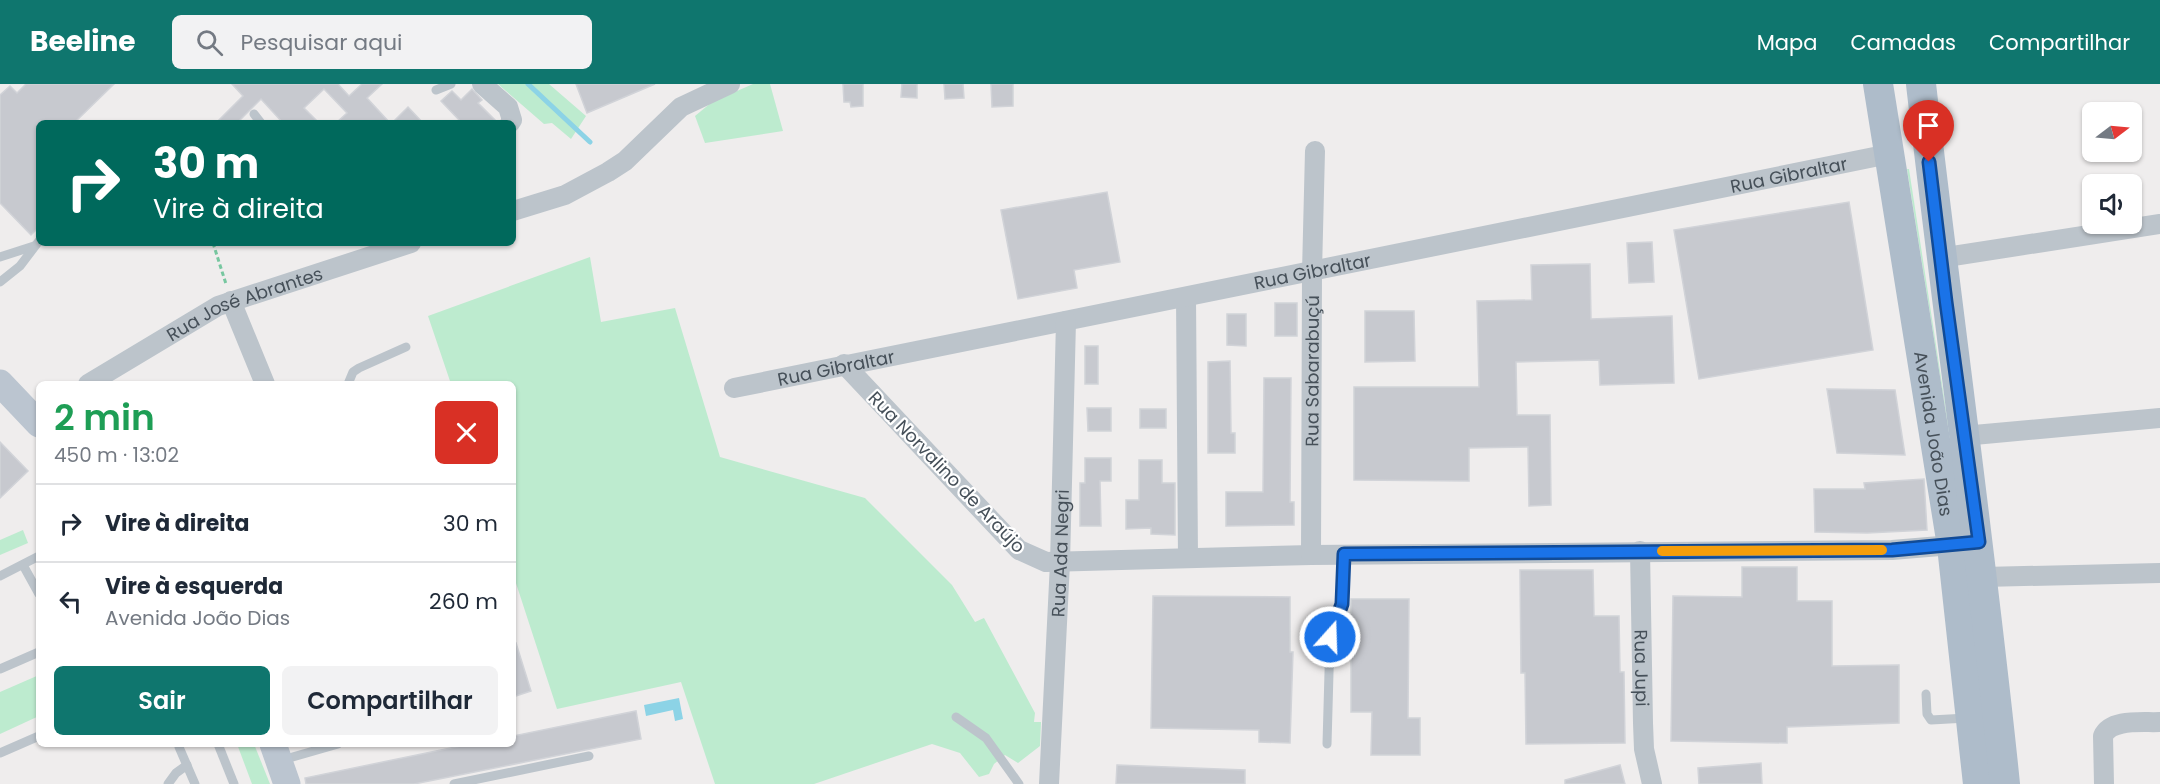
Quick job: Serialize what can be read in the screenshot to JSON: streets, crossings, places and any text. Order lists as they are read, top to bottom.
{
  "streets": {
    "main road": ["Avenida João Dias"],
    "street": [
      "Rua Gibraltar",
      "Rua José Abrantes",
      "Rua Sabarabuçú",
      "Rua Norvalino de Araújo",
      "Rua Ada Negri",
      "Rua Jupi"
    ]
  },
  "crossings": [
    ["Rua Gibraltar", "Rua Sabarabuçú"],
    ["Rua Gibraltar", "Avenida João Dias"],
    ["Rua Gibraltar", "Rua Norvalino de Araújo"],
    ["Rua Gibraltar", "Rua Ada Negri"],
    ["Rua Sabarabuçú", "Rua Norvalino de Araújo"],
    ["Avenida João Dias", "Rua Norvalino de Araújo"],
    ["Rua Norvalino de Araújo", "Rua Ada Negri"],
    ["Rua Norvalino de Araújo", "Rua Jupi"]
  ],
  "north": "right",
  "page": {
    "header": "Beeline",
    "search": "Pesquisar aqui",
    "nav": ["Mapa", "Camadas", "Compartilhar"],
    "turn": ["30 m", "Vire à direita"],
    "heading": ["2 min", "450 m · 13:02"],
    "list": [
      {
        "name": "Vire à direita",
        "value": "30 m"
      },
      {
        "name": "Vire à esquerda",
        "note": "Avenida João Dias",
        "value": "260 m"
      }
    ],
    "buttons": ["Sair", "Compartilhar"]
  }
}
